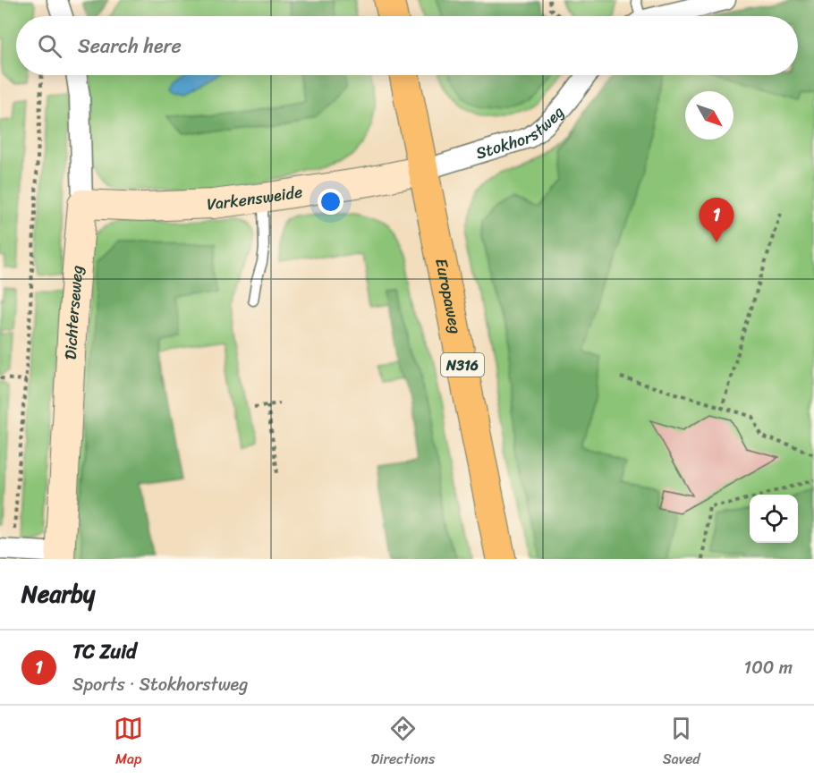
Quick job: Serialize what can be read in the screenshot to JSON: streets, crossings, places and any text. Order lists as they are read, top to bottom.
{
  "streets": {
    "main road": ["Europaweg", "N316"],
    "street": ["Stokhorstweg", "Varkensweide", "Dichterseweg"]
  },
  "crossings": [
    ["Stokhorstweg", "Varkensweide"],
    ["Stokhorstweg", "Europaweg"],
    ["Varkensweide", "Europaweg"],
    ["Varkensweide", "Dichterseweg"]
  ],
  "north": "bottom right",
  "page": {
    "search": "Search here",
    "pins": "1",
    "heading": "Nearby",
    "list": [
      {
        "mark": "1",
        "name": "TC Zuid",
        "note": "Sports · Stokhorstweg",
        "value": "100 m"
      }
    ],
    "nav": ["Map", "Directions", "Saved"]
  }
}
